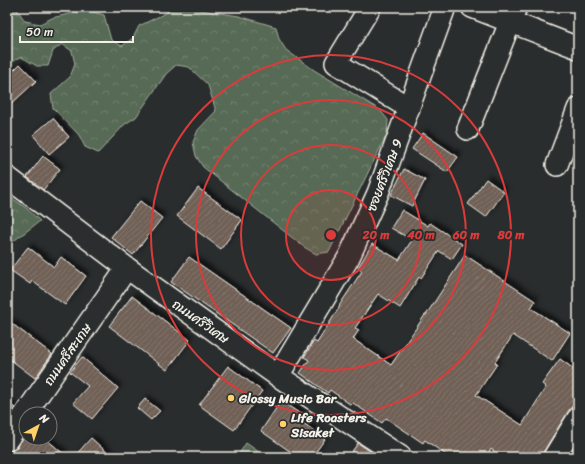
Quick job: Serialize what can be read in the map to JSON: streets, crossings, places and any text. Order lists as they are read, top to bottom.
{
  "streets": {
    "street": ["ซอยศรีวิเศษ 9", "ถนนศรีวิเศษ", "ถนนศรีสะเกษ"]
  },
  "crossings": [
    ["ซอยศรีวิเศษ 9", "ถนนศรีวิเศษ"],
    ["ถนนศรีวิเศษ", "ถนนศรีสะเกษ"]
  ],
  "places": ["Glossy Music Bar", "Life Roasters Sisaket"],
  "scale_bar": "50 m",
  "north": "top right",
  "rings": [
    "20 m",
    "40 m",
    "60 m",
    "80 m"
  ]
}
